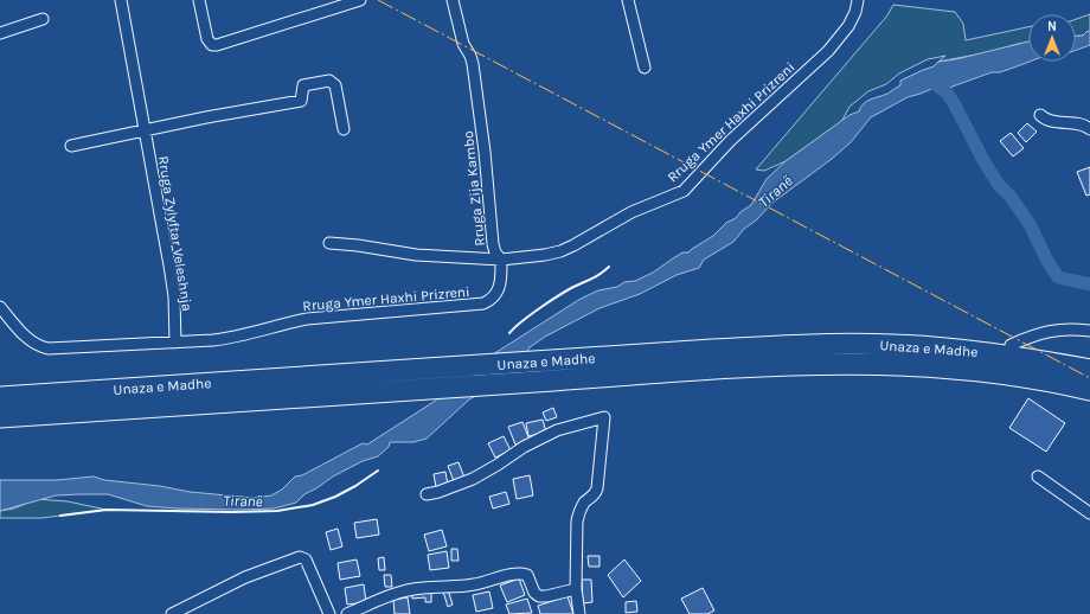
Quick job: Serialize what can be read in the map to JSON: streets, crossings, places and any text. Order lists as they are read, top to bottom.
{
  "streets": {
    "highway": ["Unaza e Madhe"],
    "street": ["Rruga Ymer Haxhi Prizreni", "Rruga Zija Kambo", "Rruga Zylyftar Veleshnja"]
  },
  "crossings": [
    ["Rruga Ymer Haxhi Prizreni", "Rruga Zija Kambo"],
    ["Rruga Ymer Haxhi Prizreni", "Rruga Zylyftar Veleshnja"]
  ],
  "water": ["Tiranë"],
  "north": "top"
}
